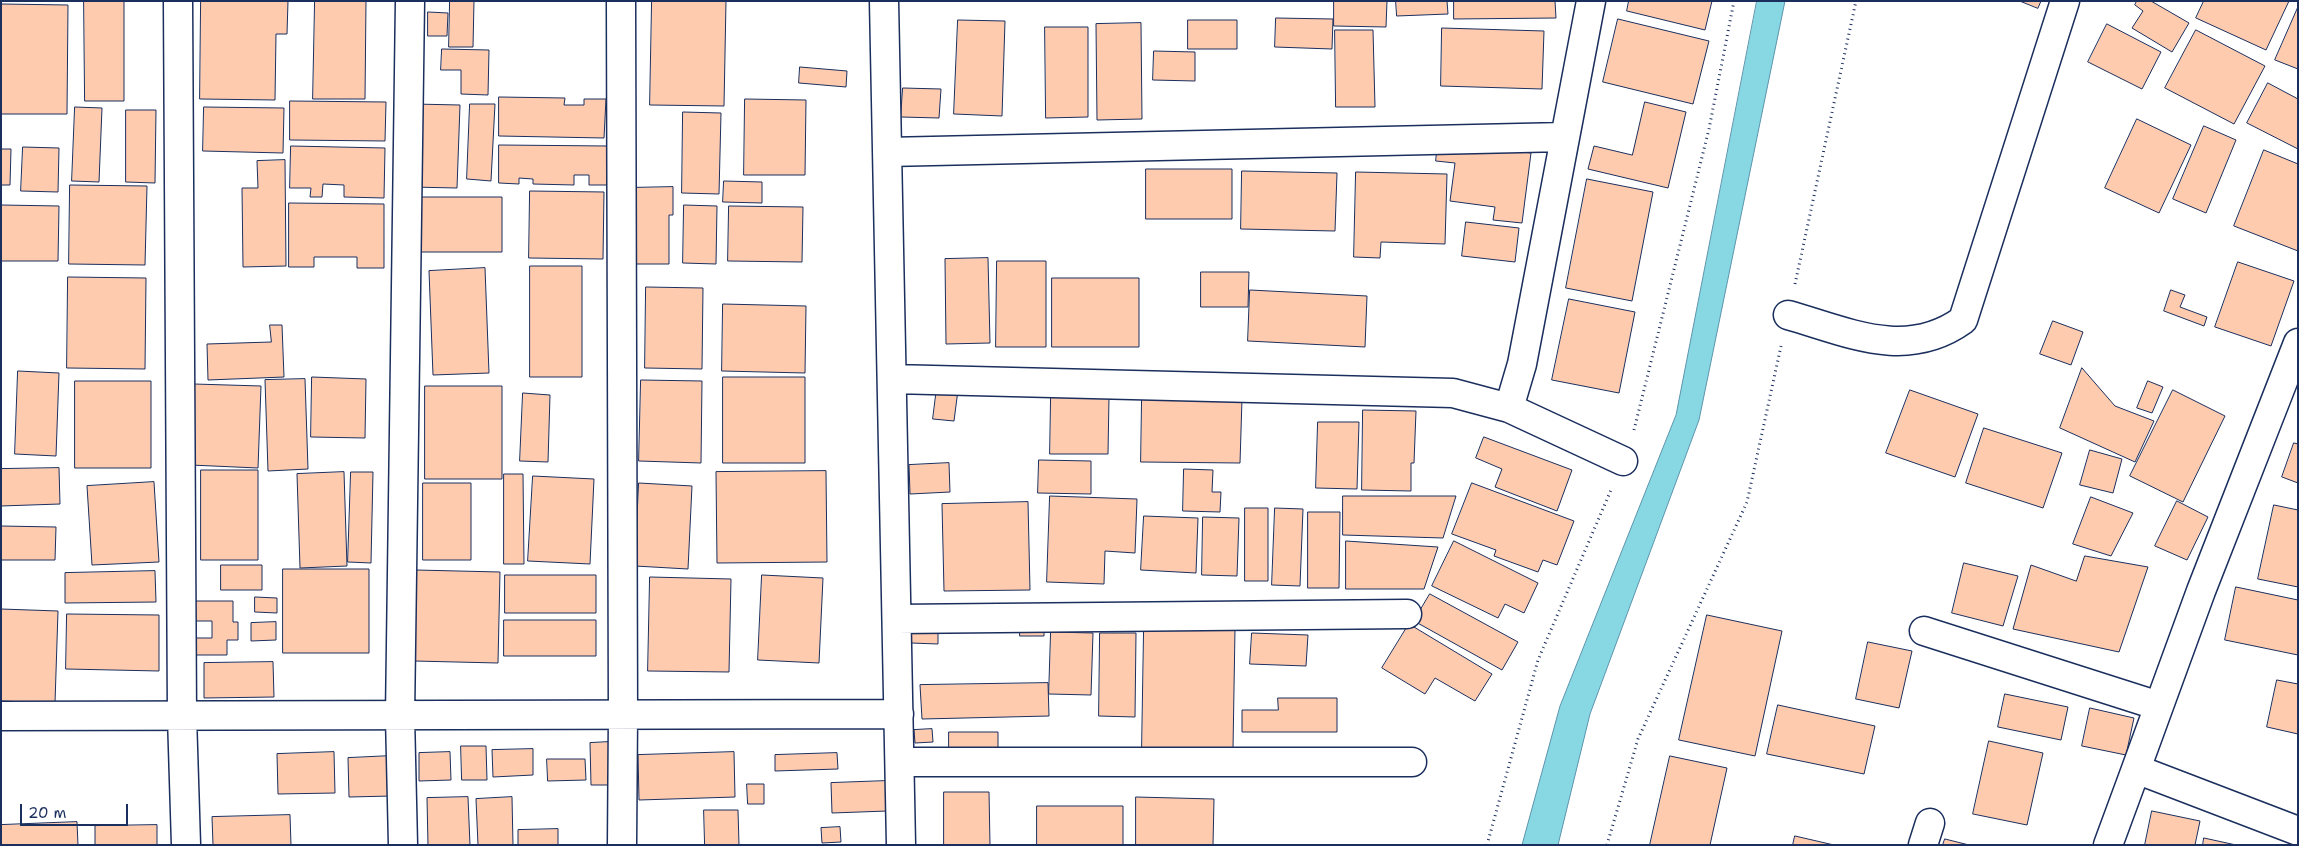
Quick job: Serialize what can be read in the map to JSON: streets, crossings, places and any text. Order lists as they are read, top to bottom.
{
  "scale_bar": "20 m"
}
